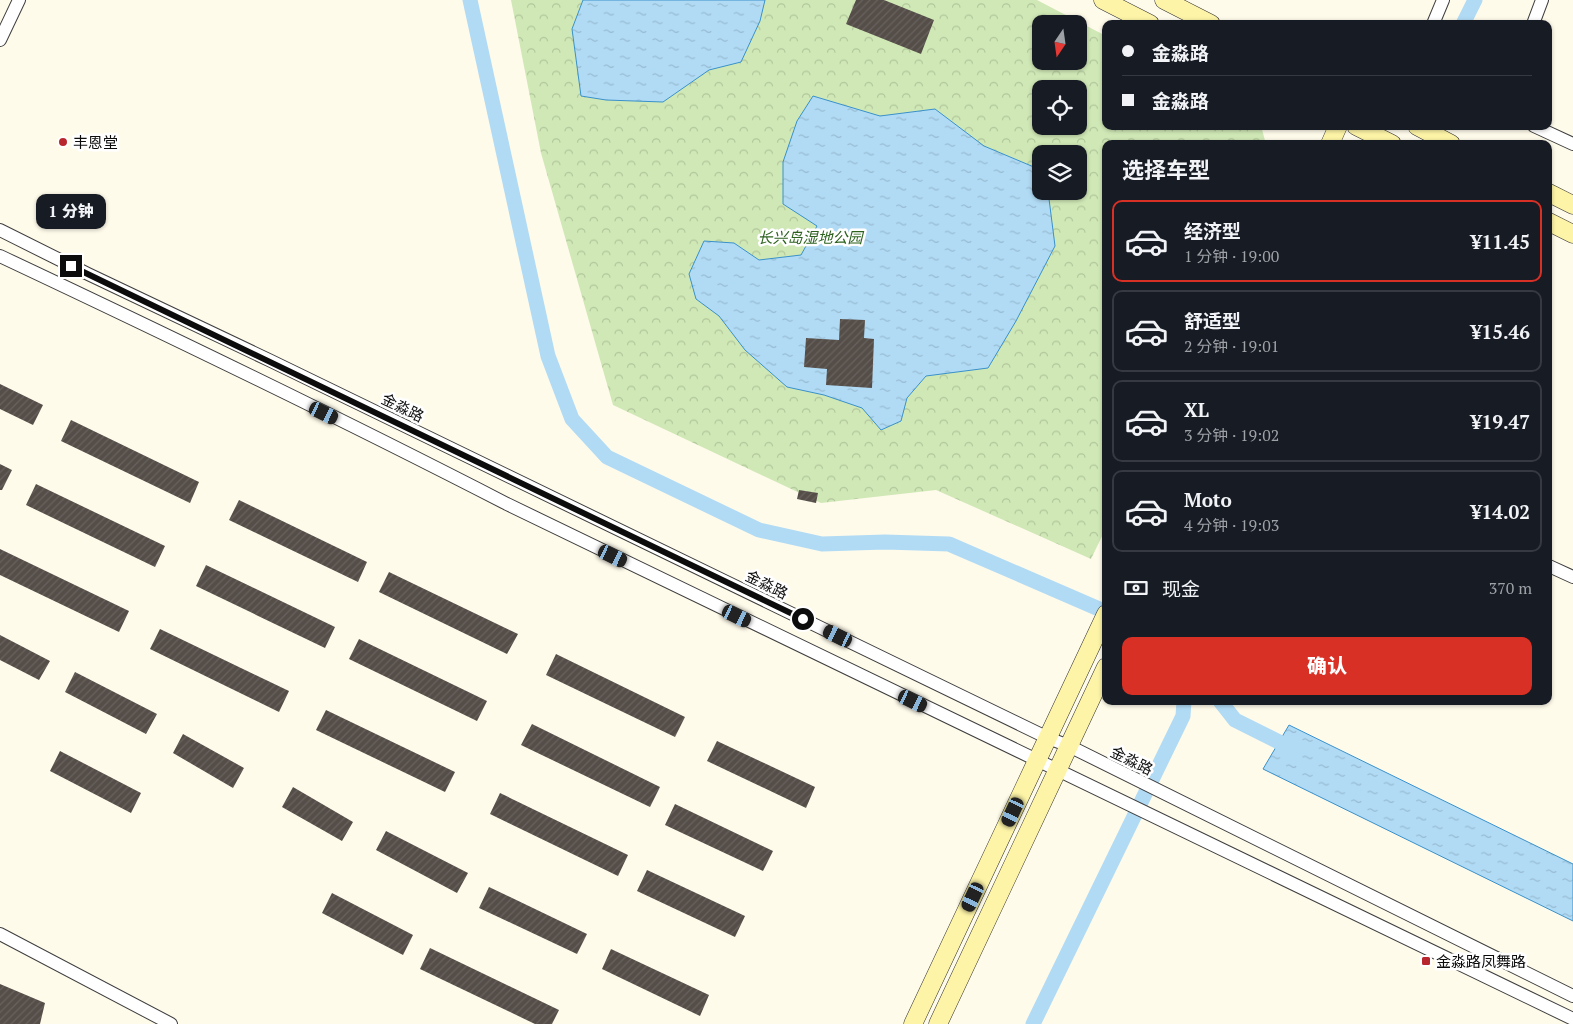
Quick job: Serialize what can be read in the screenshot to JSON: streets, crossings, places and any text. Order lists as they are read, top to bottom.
{
  "streets": {
    "street": ["金淼路"]
  },
  "parks": ["长兴岛湿地公园"],
  "places": {
    "other": ["丰恩堂"],
    "transit": ["金淼路凤舞路"]
  },
  "north": "bottom",
  "page": {
    "banner": ["金淼路", "金淼路"],
    "heading": "选择车型",
    "bubble": "1 分钟",
    "list": [
      {
        "name": "经济型",
        "note": "1 分钟 · 19:00",
        "value": "¥11.45"
      },
      {
        "name": "舒适型",
        "note": "2 分钟 · 19:01",
        "value": "¥15.46"
      },
      {
        "name": "XL",
        "note": "3 分钟 · 19:02",
        "value": "¥19.47"
      },
      {
        "name": "Moto",
        "note": "4 分钟 · 19:03",
        "value": "¥14.02"
      }
    ],
    "pay": ["现金", "370 m"],
    "buttons": "确认"
  }
}
